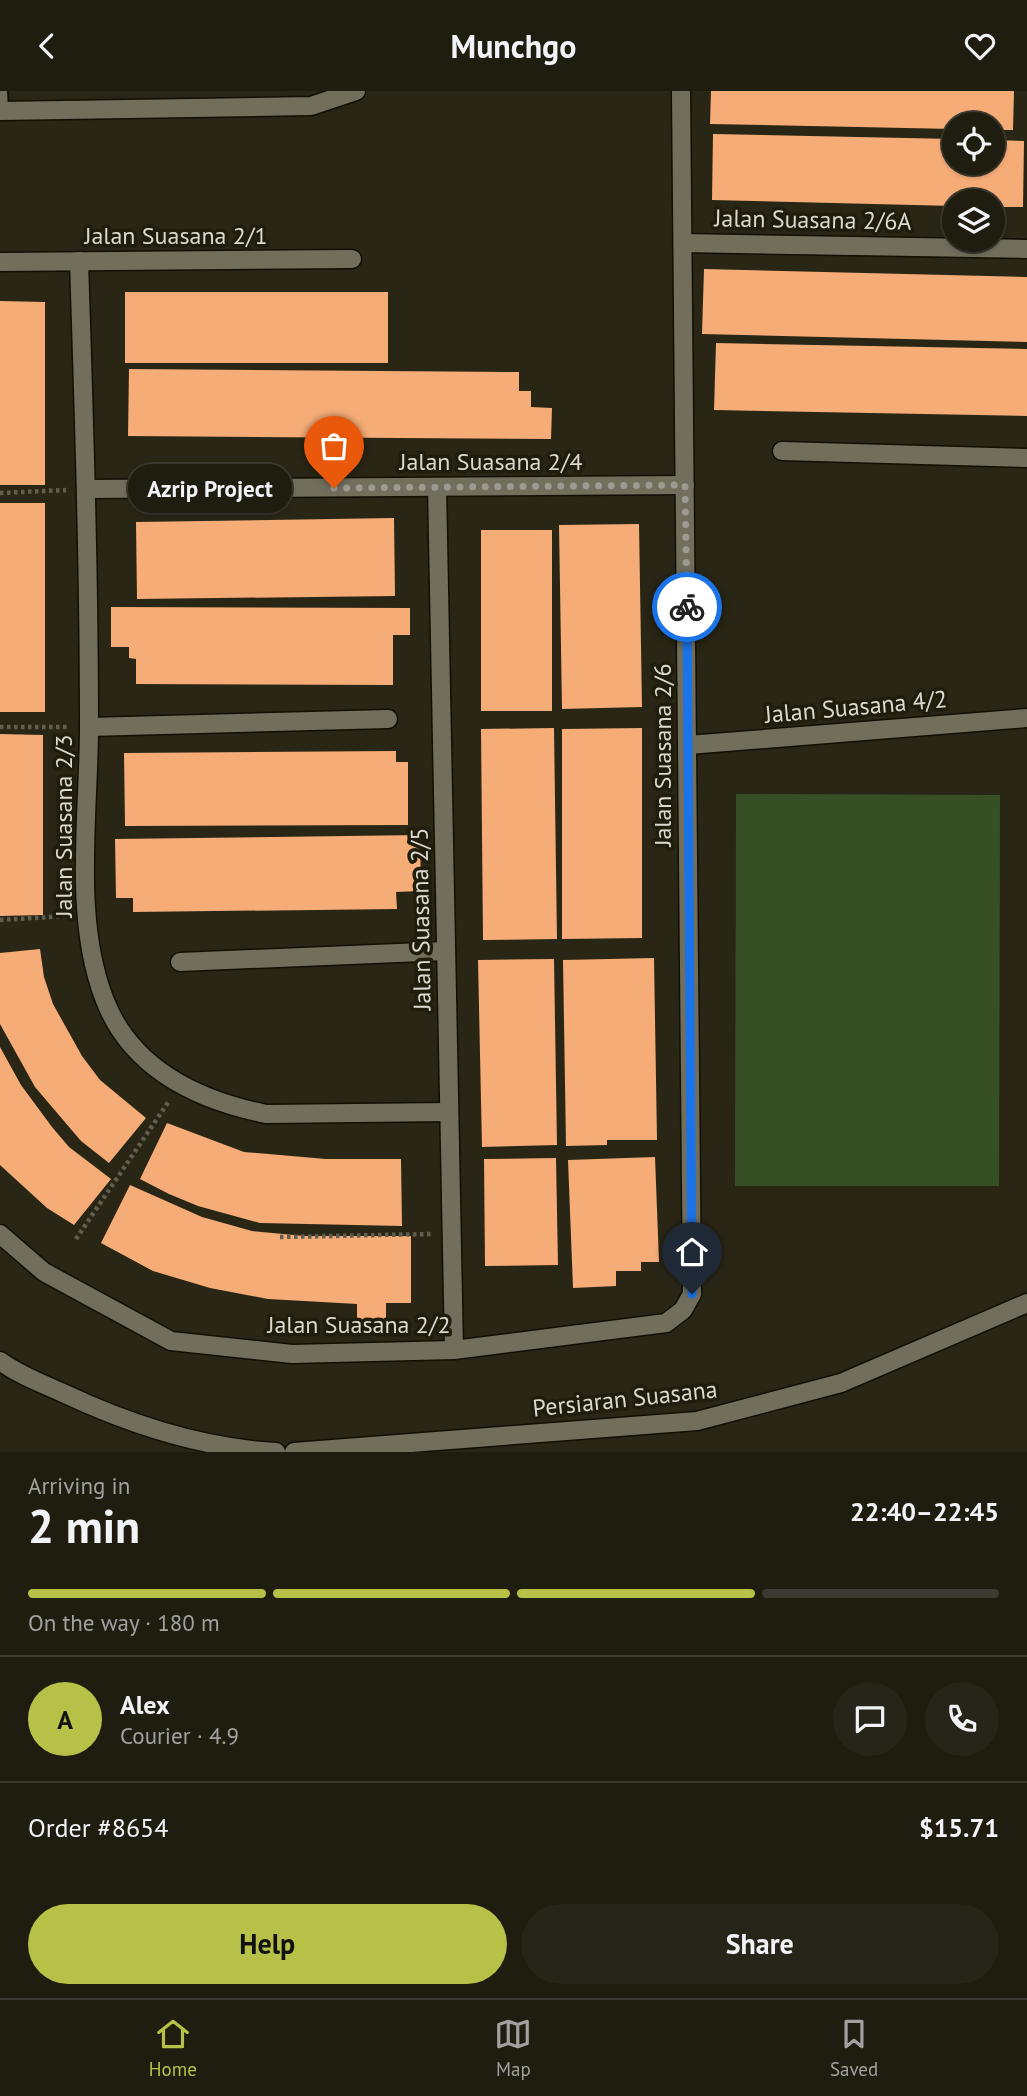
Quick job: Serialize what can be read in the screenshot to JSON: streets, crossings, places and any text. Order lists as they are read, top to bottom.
{
  "streets": {
    "street": [
      "Jalan Suasana 2/6A",
      "Jalan Suasana 2/1",
      "Jalan Suasana 2/4",
      "Jalan Suasana 4/2",
      "Jalan Suasana 2/6",
      "Jalan Suasana 2/3",
      "Jalan Suasana 2/5",
      "Jalan Suasana 2/2",
      "Persiaran Suasana"
    ]
  },
  "crossings": [
    ["Jalan Suasana 2/6A", "Jalan Suasana 2/6"],
    ["Jalan Suasana 2/1", "Jalan Suasana 2/3"],
    ["Jalan Suasana 2/4", "Jalan Suasana 2/6"],
    ["Jalan Suasana 2/4", "Jalan Suasana 2/3"],
    ["Jalan Suasana 2/4", "Jalan Suasana 2/5"],
    ["Jalan Suasana 4/2", "Jalan Suasana 2/6"],
    ["Jalan Suasana 2/6", "Jalan Suasana 2/2"],
    ["Jalan Suasana 2/3", "Jalan Suasana 2/5"],
    ["Jalan Suasana 2/5", "Jalan Suasana 2/2"]
  ],
  "places": ["Azrip Project"],
  "page": {
    "header": "Munchgo",
    "bubble": "Azrip Project",
    "heading": ["2 min", "Arriving in", "22:40–22:45"],
    "panel": [
      "Alex",
      "Courier · 4.9",
      "Order #8654",
      "$15.71"
    ],
    "bar": "On the way · 180 m",
    "round": "A",
    "buttons": ["Help", "Share"],
    "tabs": ["Home", "Map", "Saved"]
  }
}
